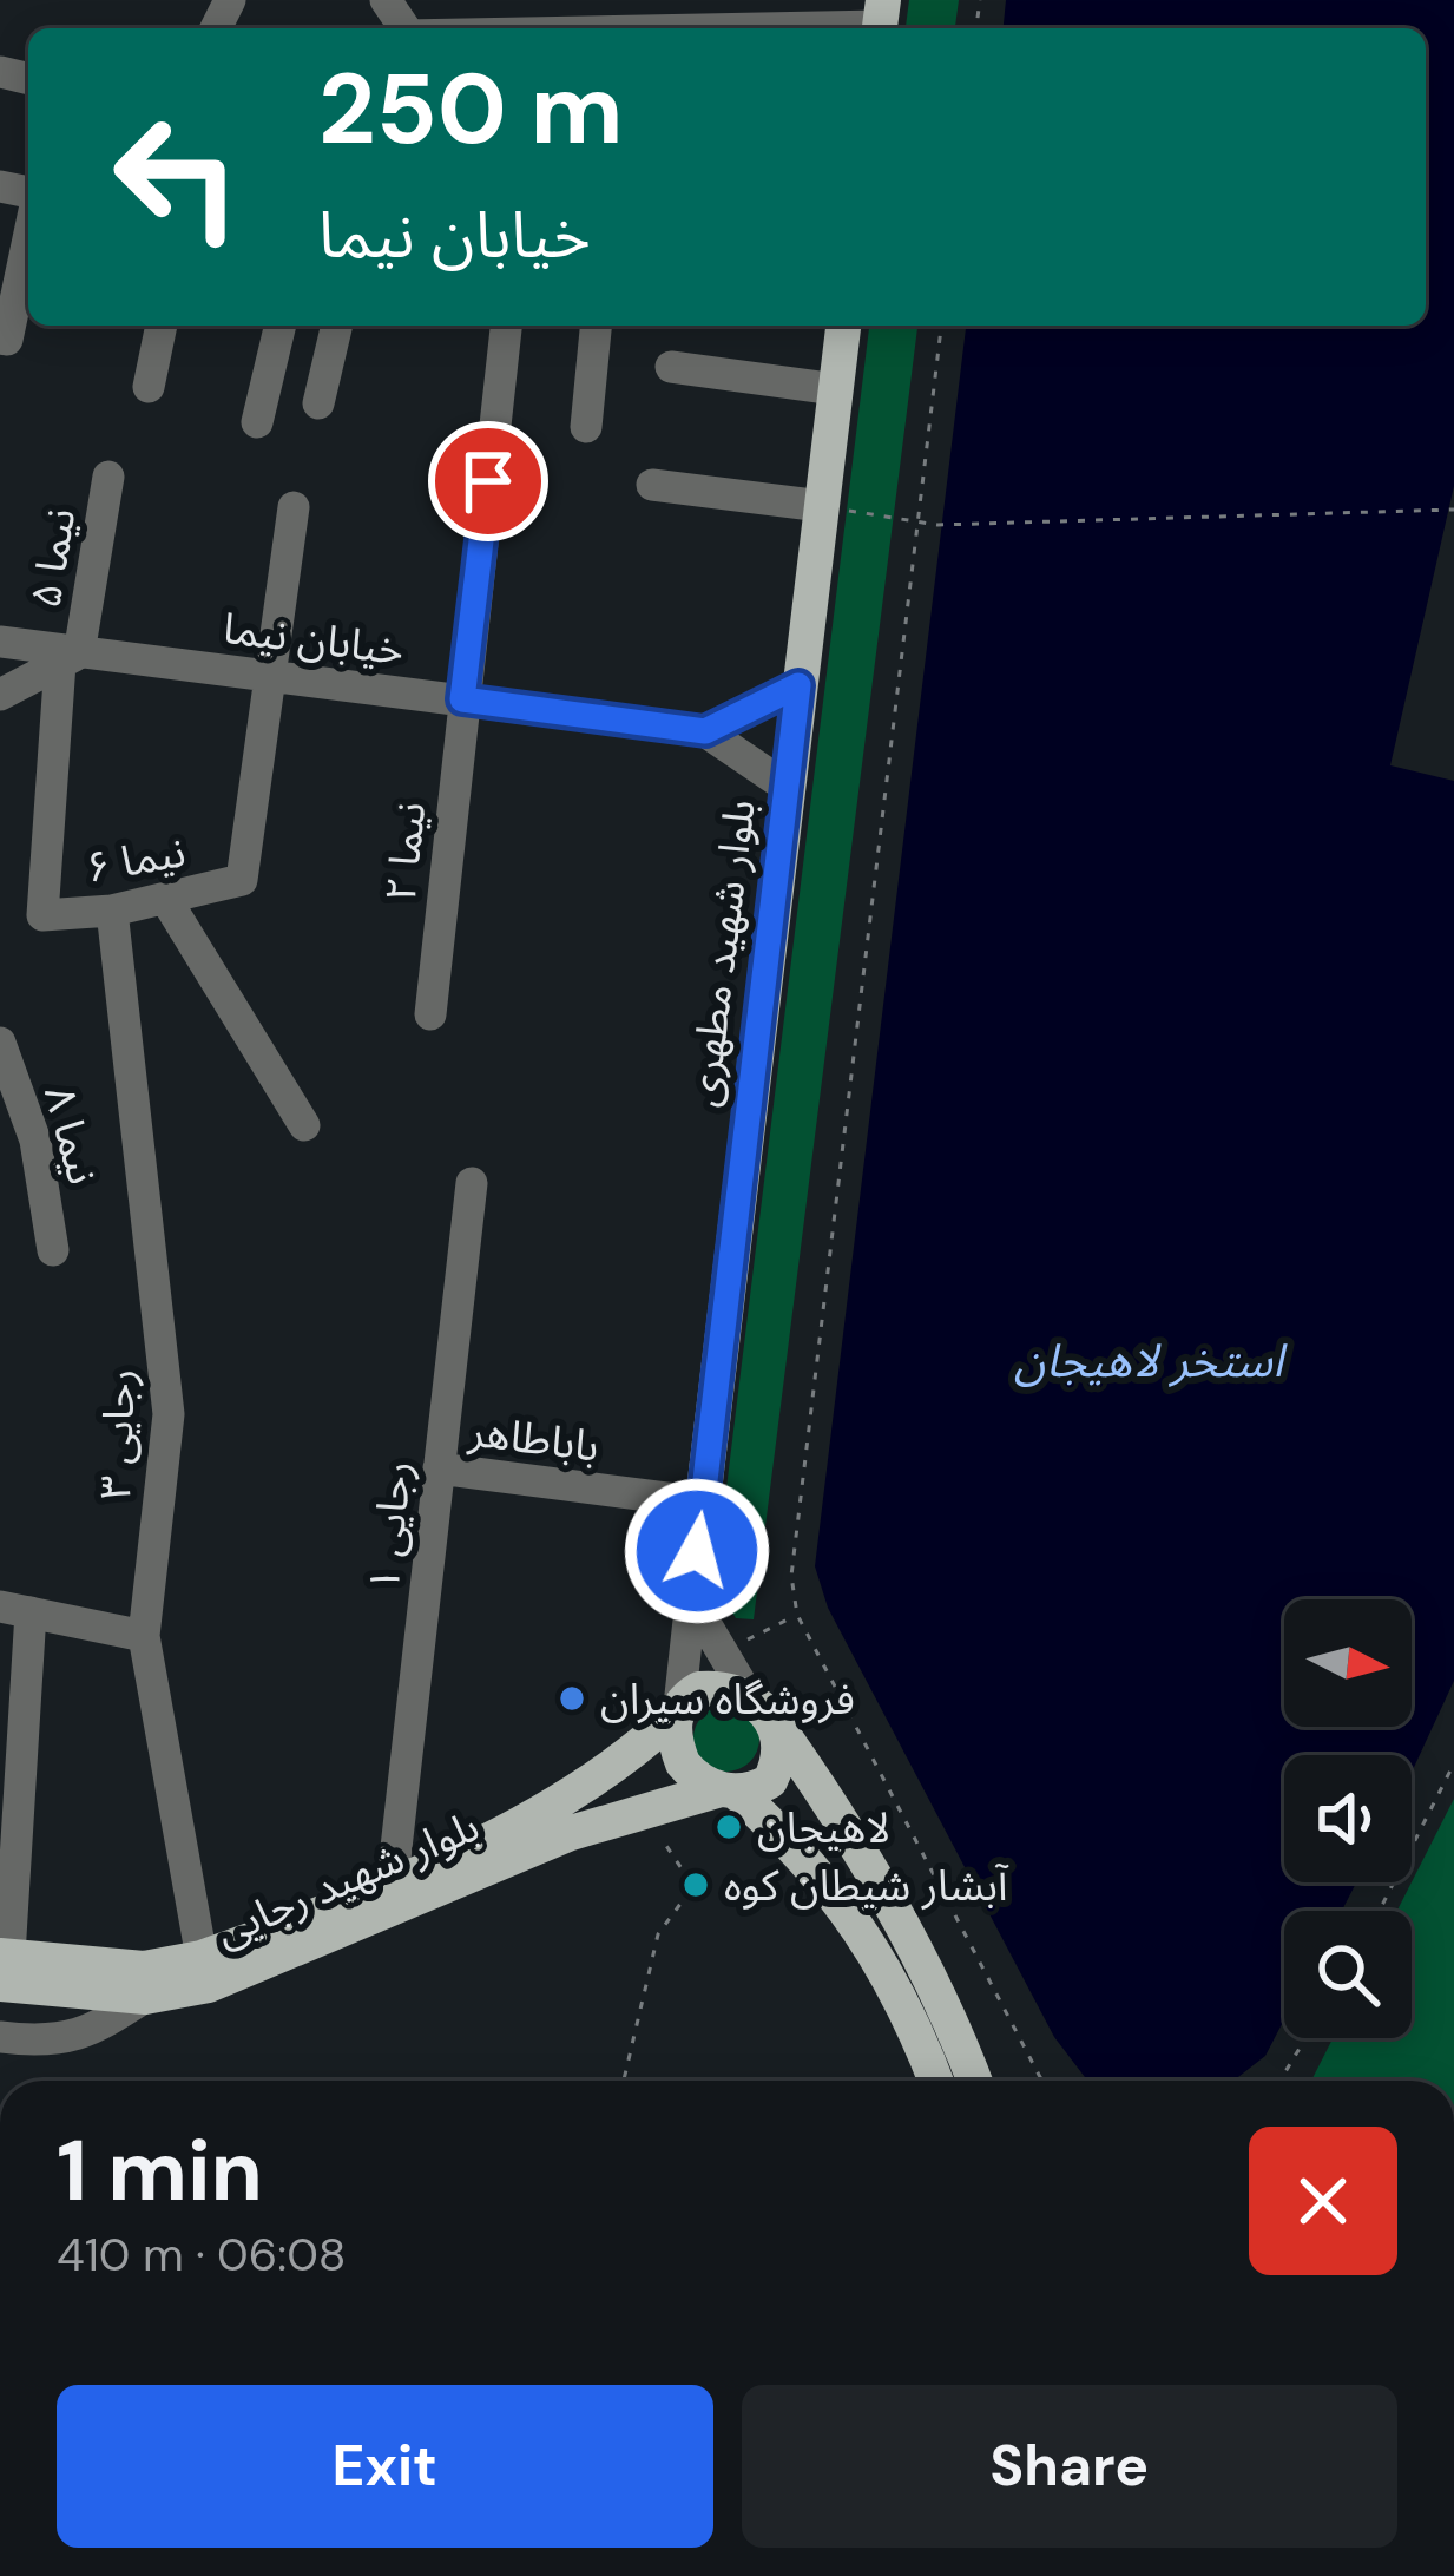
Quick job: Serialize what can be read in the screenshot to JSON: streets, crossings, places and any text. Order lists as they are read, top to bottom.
{
  "streets": {
    "main road": ["بلوار شهید مطهری", "بلوار شهید رجایی"],
    "street": [
      "نیما ۵",
      "خیابان نیما",
      "نیما ۲",
      "نیما ۶",
      "نیما ۸",
      "رجایی ۳",
      "باباطاهر",
      "رجایی ۱"
    ]
  },
  "crossings": [
    ["نیما ۵", "خیابان نیما"],
    ["نیما ۵", "نیما ۶"],
    ["خیابان نیما", "نیما ۲"],
    ["خیابان نیما", "نیما ۶"],
    ["خیابان نیما", "بلوار شهید مطهری"],
    ["نیما ۶", "رجایی ۳"],
    ["بلوار شهید مطهری", "باباطاهر"],
    ["رجایی ۳", "بلوار شهید رجایی"],
    ["باباطاهر", "رجایی ۱"],
    ["رجایی ۱", "بلوار شهید رجایی"]
  ],
  "water": ["استخر لاهیجان"],
  "places": ["فروشگاه سیران", "لاهيجان", "آبشار شیطان کوه"],
  "north": "right",
  "page": {
    "turn": ["250 m", "خیابان نیما"],
    "heading": ["1 min", "410 m · 06:08"],
    "buttons": ["Exit", "Share"]
  }
}
